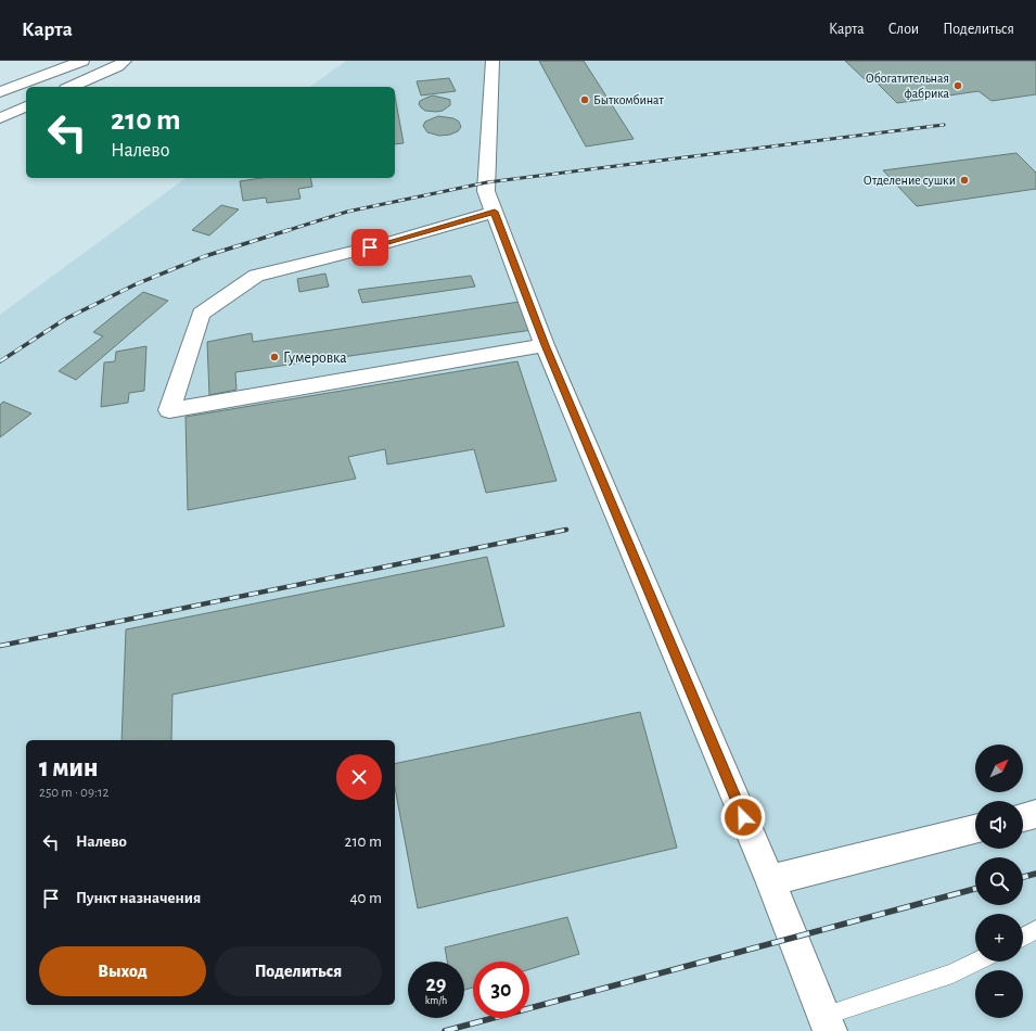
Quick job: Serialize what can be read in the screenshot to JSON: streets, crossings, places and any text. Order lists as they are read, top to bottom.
{
  "places": [
    "Обогатительная фабрика",
    "Быткомбинат",
    "Отделение сушки",
    "Гумеровка"
  ],
  "north": "top right",
  "page": {
    "header": "Карта",
    "nav": ["Карта", "Слои", "Поделиться"],
    "turn": ["210 m", "Налево"],
    "heading": ["1 мин", "250 m · 09:12"],
    "map_buttons": ["+", "−"],
    "list": [
      {
        "name": "Налево",
        "value": "210 m"
      },
      {
        "name": "Пункт назначения",
        "value": "40 m"
      }
    ],
    "buttons": ["Выход", "Поделиться"],
    "speed": "29 km/h",
    "limit": "30"
  }
}
